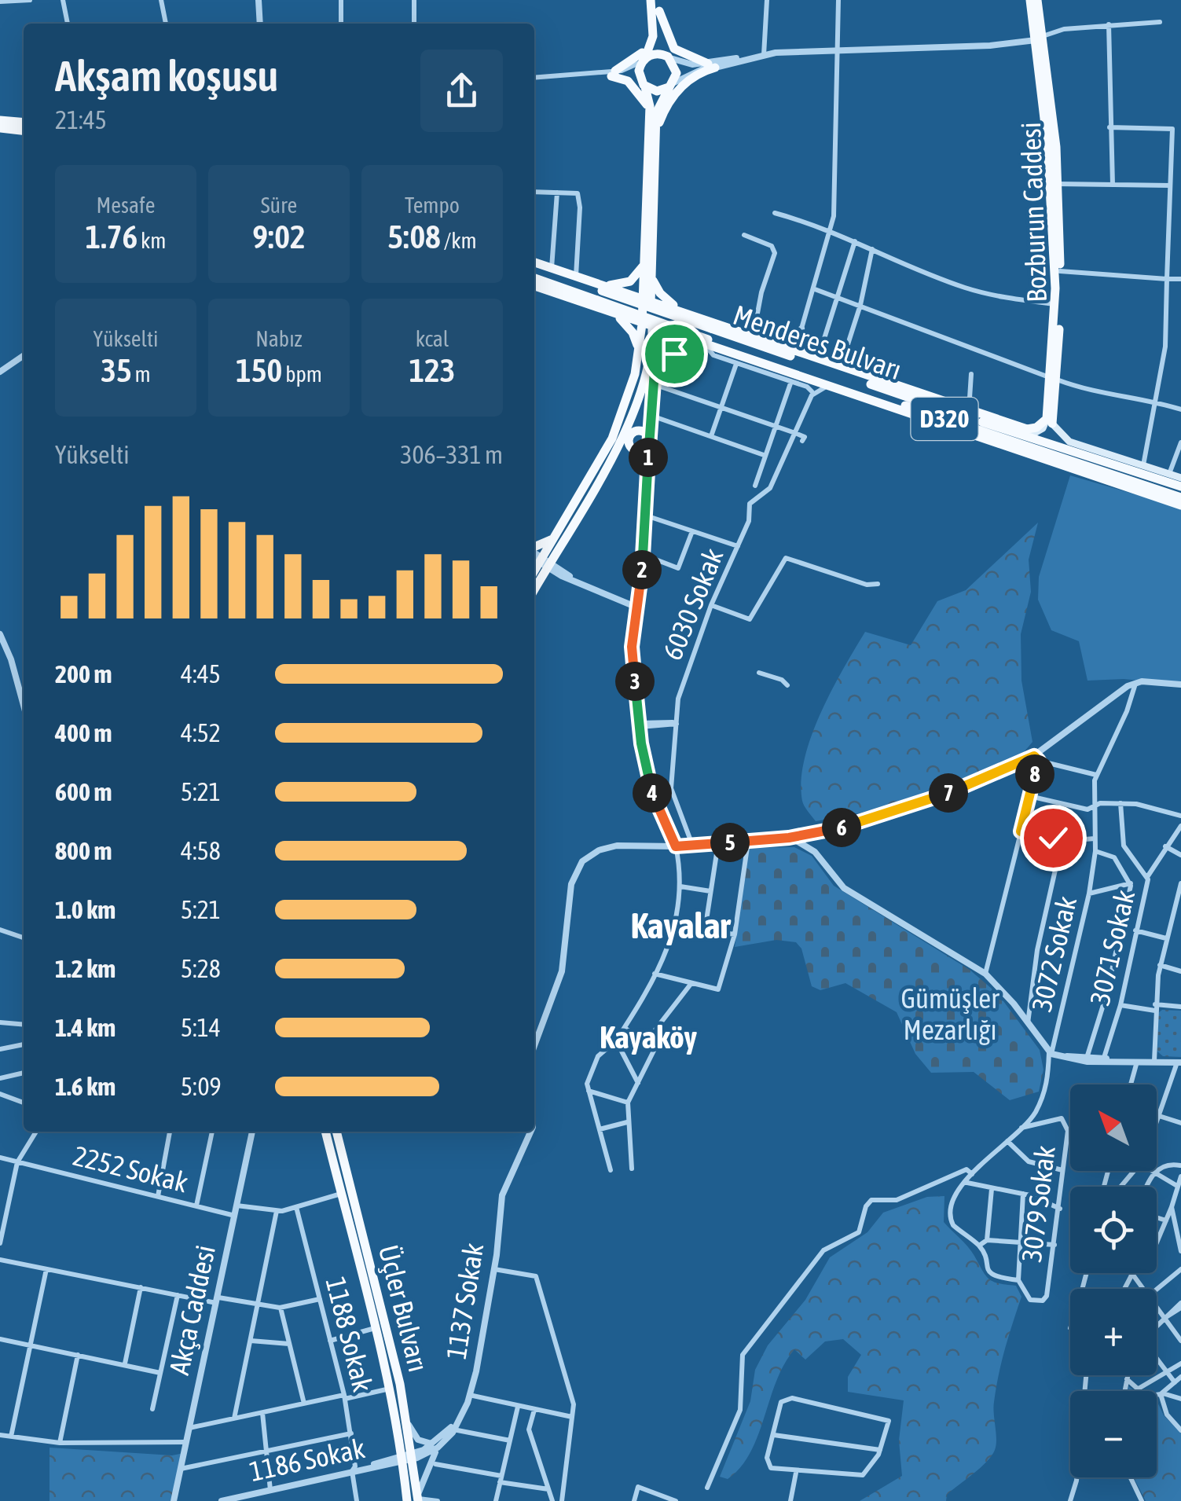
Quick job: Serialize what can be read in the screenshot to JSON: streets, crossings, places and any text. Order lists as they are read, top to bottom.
{
  "streets": {
    "main road": [
      "Bozburun Caddesi",
      "Menderes Bulvarı",
      "D320",
      "Üçler Bulvarı"
    ],
    "street": [
      "6030 Sokak",
      "3071 Sokak",
      "3072 Sokak",
      "2252 Sokak",
      "3079 Sokak",
      "1137 Sokak",
      "Akça Caddesi",
      "1188 Sokak",
      "1186 Sokak"
    ]
  },
  "crossings": [
    ["6030 Sokak", "1137 Sokak"],
    ["3072 Sokak", "3079 Sokak"],
    ["3072 Sokak", "1137 Sokak"],
    ["2252 Sokak", "Akça Caddesi"],
    ["1137 Sokak", "Üçler Bulvarı"],
    ["1137 Sokak", "1186 Sokak"],
    ["Üçler Bulvarı", "1186 Sokak"],
    ["1188 Sokak", "1186 Sokak"]
  ],
  "districts": ["Kayalar", "Kayaköy"],
  "parks": ["Gümüşler Mezarlığı"],
  "north": "top left",
  "page": {
    "heading": ["Akşam koşusu", "21:45"],
    "stats": [
      ["Mesafe", "1.76 km"],
      ["Süre", "9:02"],
      ["Tempo", "5:08 /km"],
      ["Yükselti", "35 m"],
      ["Nabız", "150 bpm"],
      ["kcal", "123"]
    ],
    "chart": ["Yükselti", "306–331 m"],
    "pins": [
      "1",
      "2",
      "3",
      "8",
      "4",
      "7",
      "6",
      "5"
    ],
    "list": [
      {
        "name": "200 m",
        "note": "4:45"
      },
      {
        "name": "400 m",
        "note": "4:52"
      },
      {
        "name": "600 m",
        "note": "5:21"
      },
      {
        "name": "800 m",
        "note": "4:58"
      },
      {
        "name": "1.0 km",
        "note": "5:21"
      },
      {
        "name": "1.2 km",
        "note": "5:28"
      },
      {
        "name": "1.4 km",
        "note": "5:14"
      },
      {
        "name": "1.6 km",
        "note": "5:09"
      }
    ],
    "map_buttons": ["+", "−"]
  }
}
